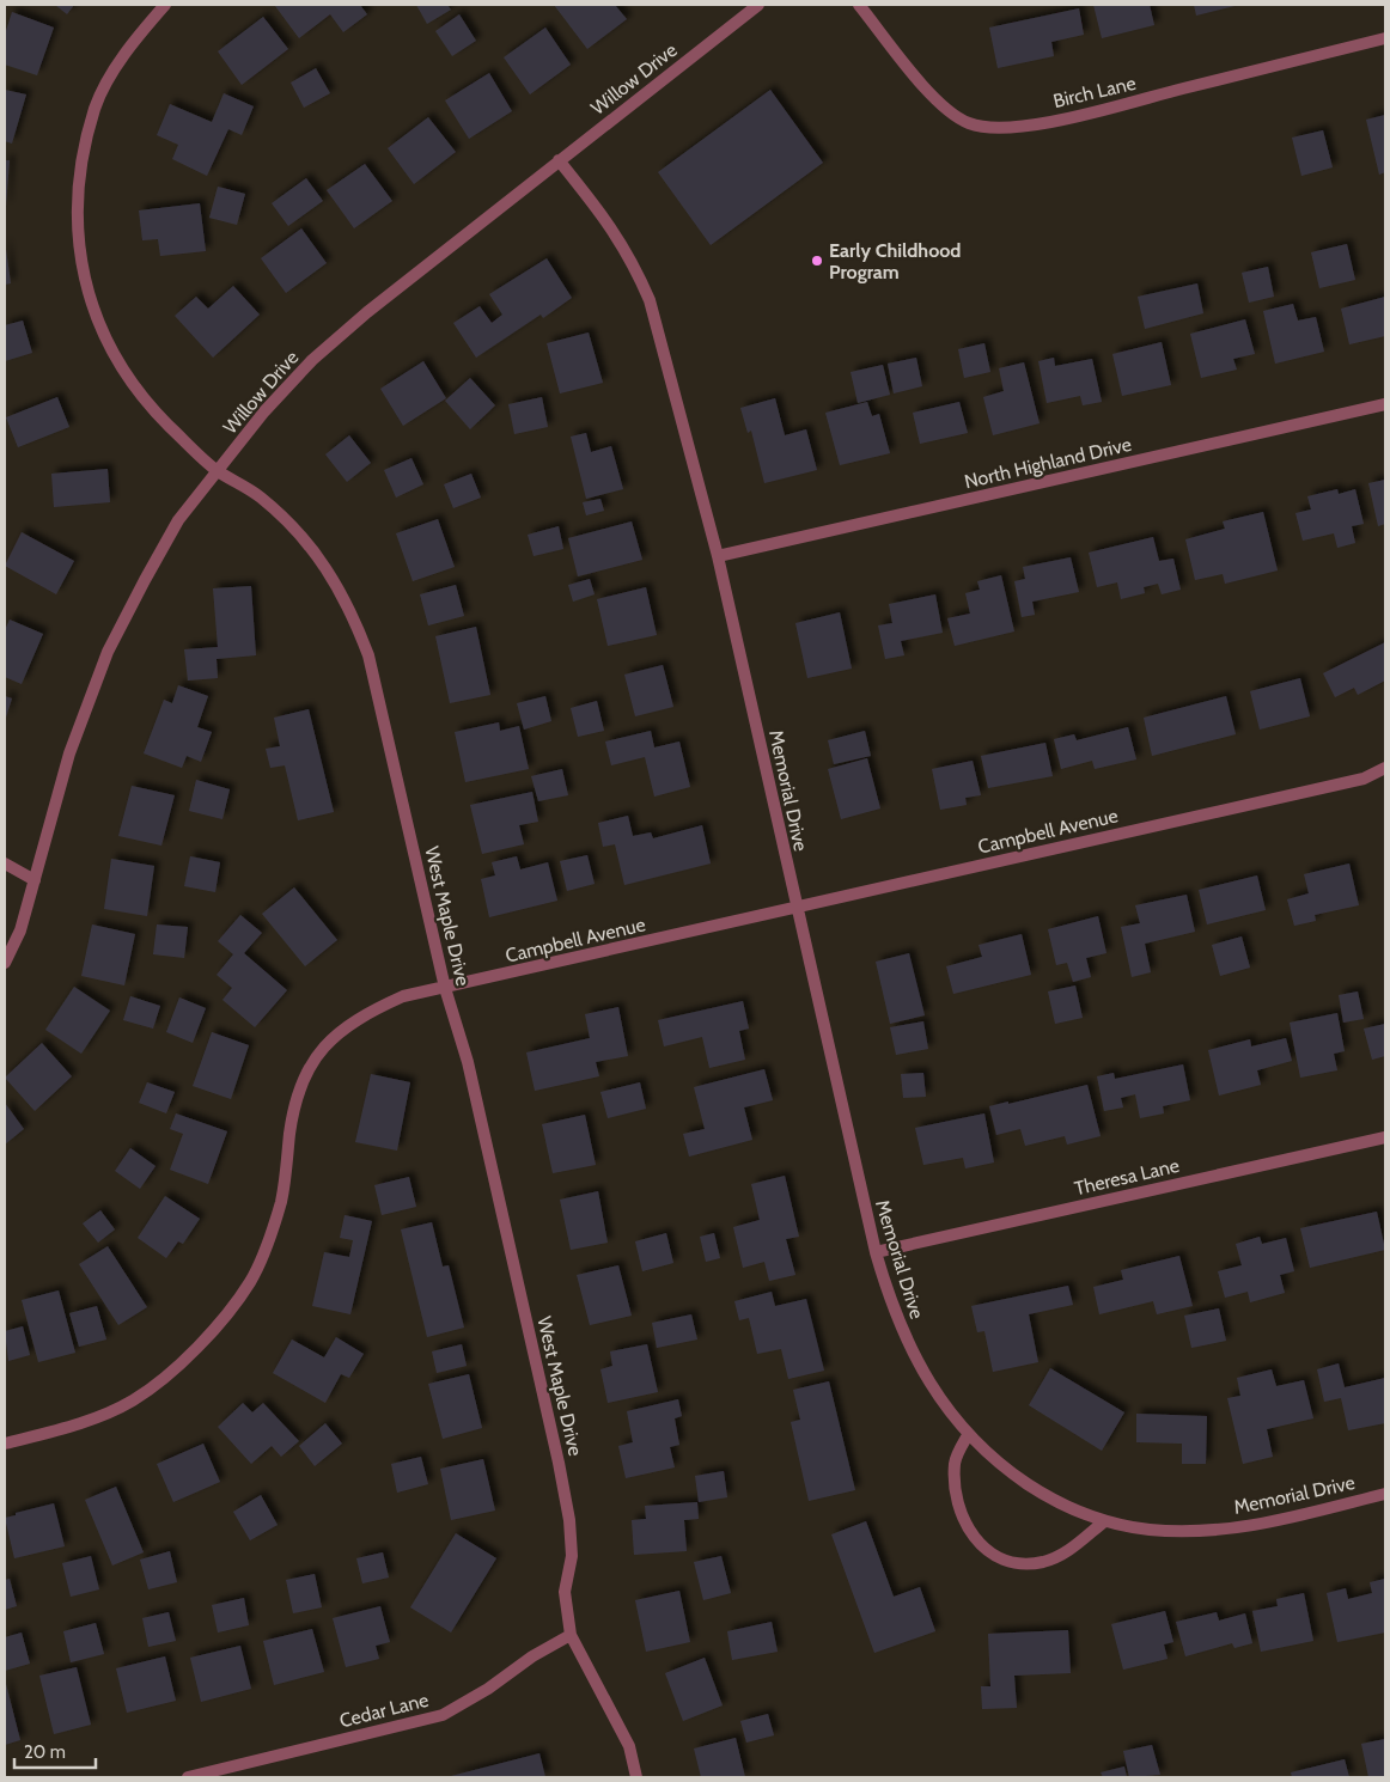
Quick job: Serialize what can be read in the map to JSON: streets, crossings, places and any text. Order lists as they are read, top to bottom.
{
  "streets": {
    "street": [
      "Willow Drive",
      "Birch Lane",
      "North Highland Drive",
      "Memorial Drive",
      "Campbell Avenue",
      "West Maple Drive",
      "Theresa Lane",
      "Cedar Lane"
    ]
  },
  "crossings": [
    ["Willow Drive", "Memorial Drive"],
    ["Willow Drive", "West Maple Drive"],
    ["North Highland Drive", "Memorial Drive"],
    ["Memorial Drive", "Campbell Avenue"],
    ["Memorial Drive", "Theresa Lane"],
    ["Campbell Avenue", "West Maple Drive"],
    ["West Maple Drive", "Cedar Lane"]
  ],
  "places": ["Early Childhood Program"],
  "scale_bar": "20 m"
}
